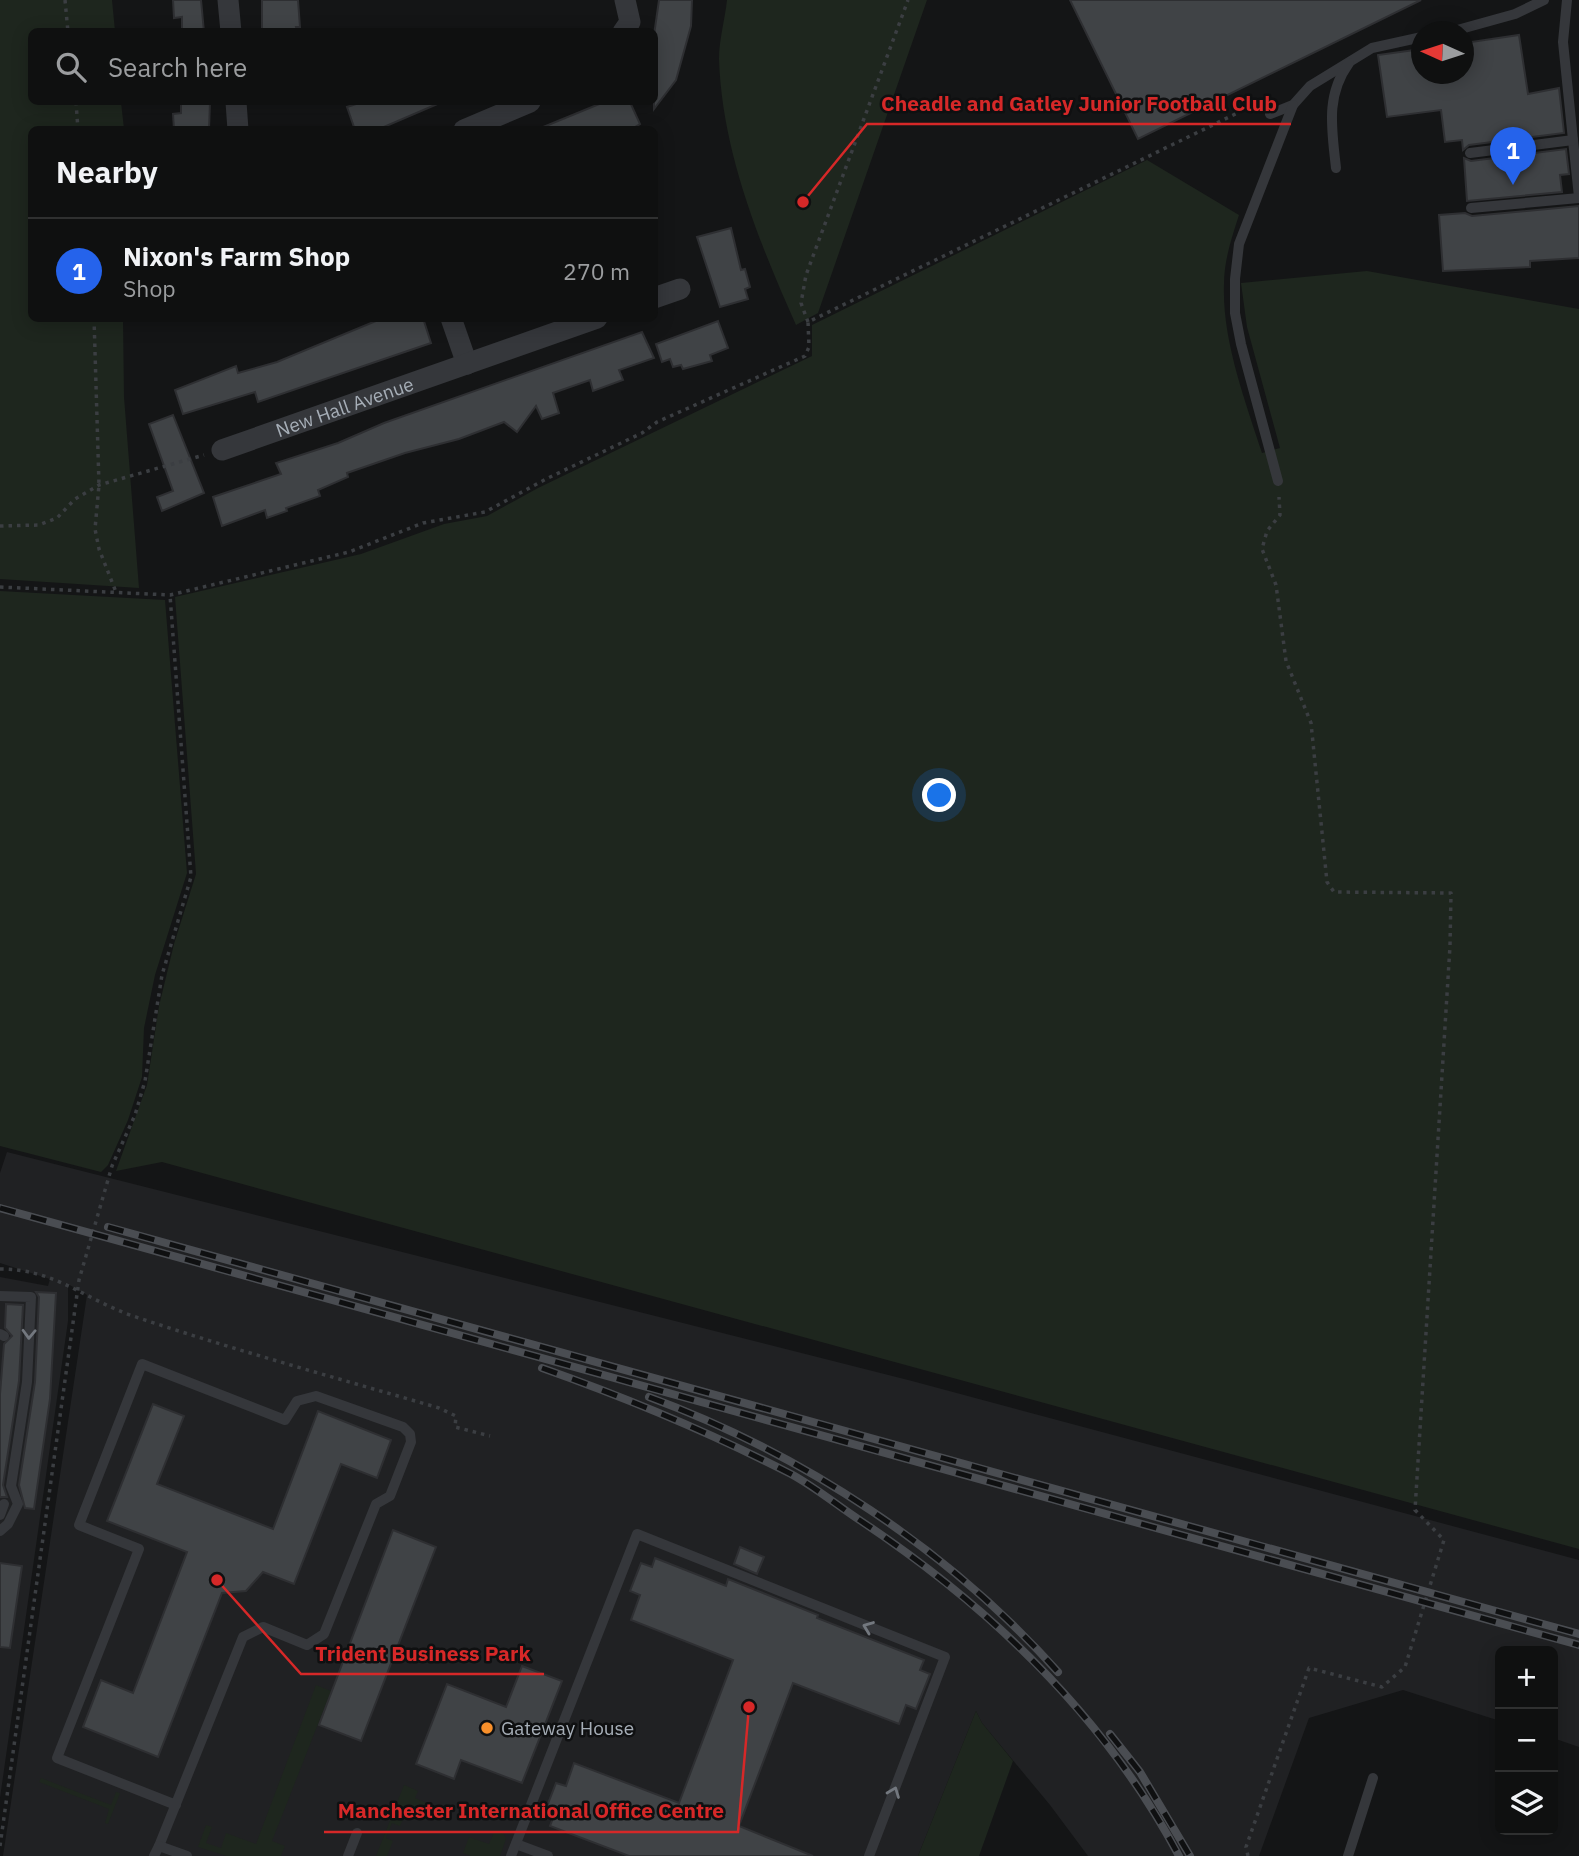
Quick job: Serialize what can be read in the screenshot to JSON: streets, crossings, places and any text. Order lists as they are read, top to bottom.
{
  "streets": {
    "street": ["New Hall Avenue"]
  },
  "places": [
    "Cheadle and Gatley Junior Football Club",
    "Trident Business Park",
    "Manchester International Office Centre",
    "Gateway House"
  ],
  "north": "left",
  "page": {
    "search": "Search here",
    "heading": "Nearby",
    "pins": "1",
    "list": [
      {
        "mark": "1",
        "name": "Nixon's Farm Shop",
        "note": "Shop",
        "value": "270 m"
      }
    ],
    "map_buttons": ["+", "−"]
  }
}
